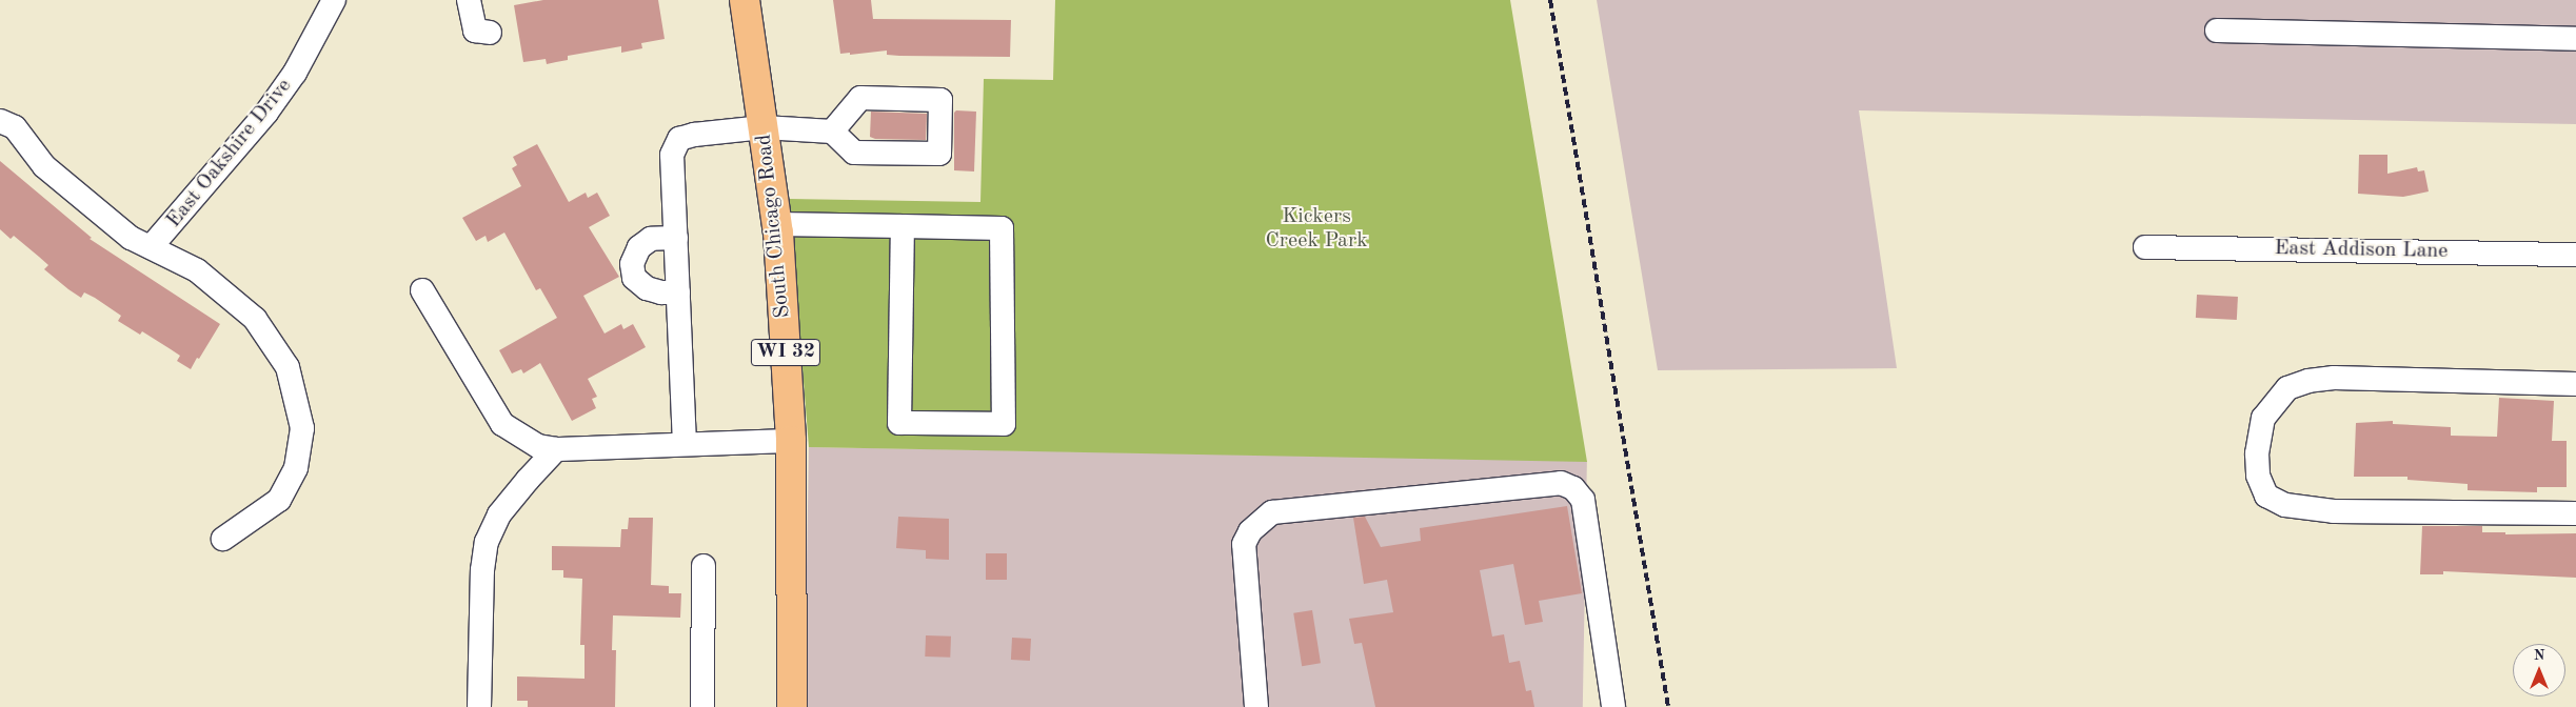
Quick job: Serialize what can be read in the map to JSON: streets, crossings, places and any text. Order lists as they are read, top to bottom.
{
  "streets": {
    "main road": ["South Chicago Road", "WI 32"],
    "street": ["East Oakshire Drive", "East Addison Lane"]
  },
  "parks": ["Kickers Creek Park"],
  "north": "top"
}
